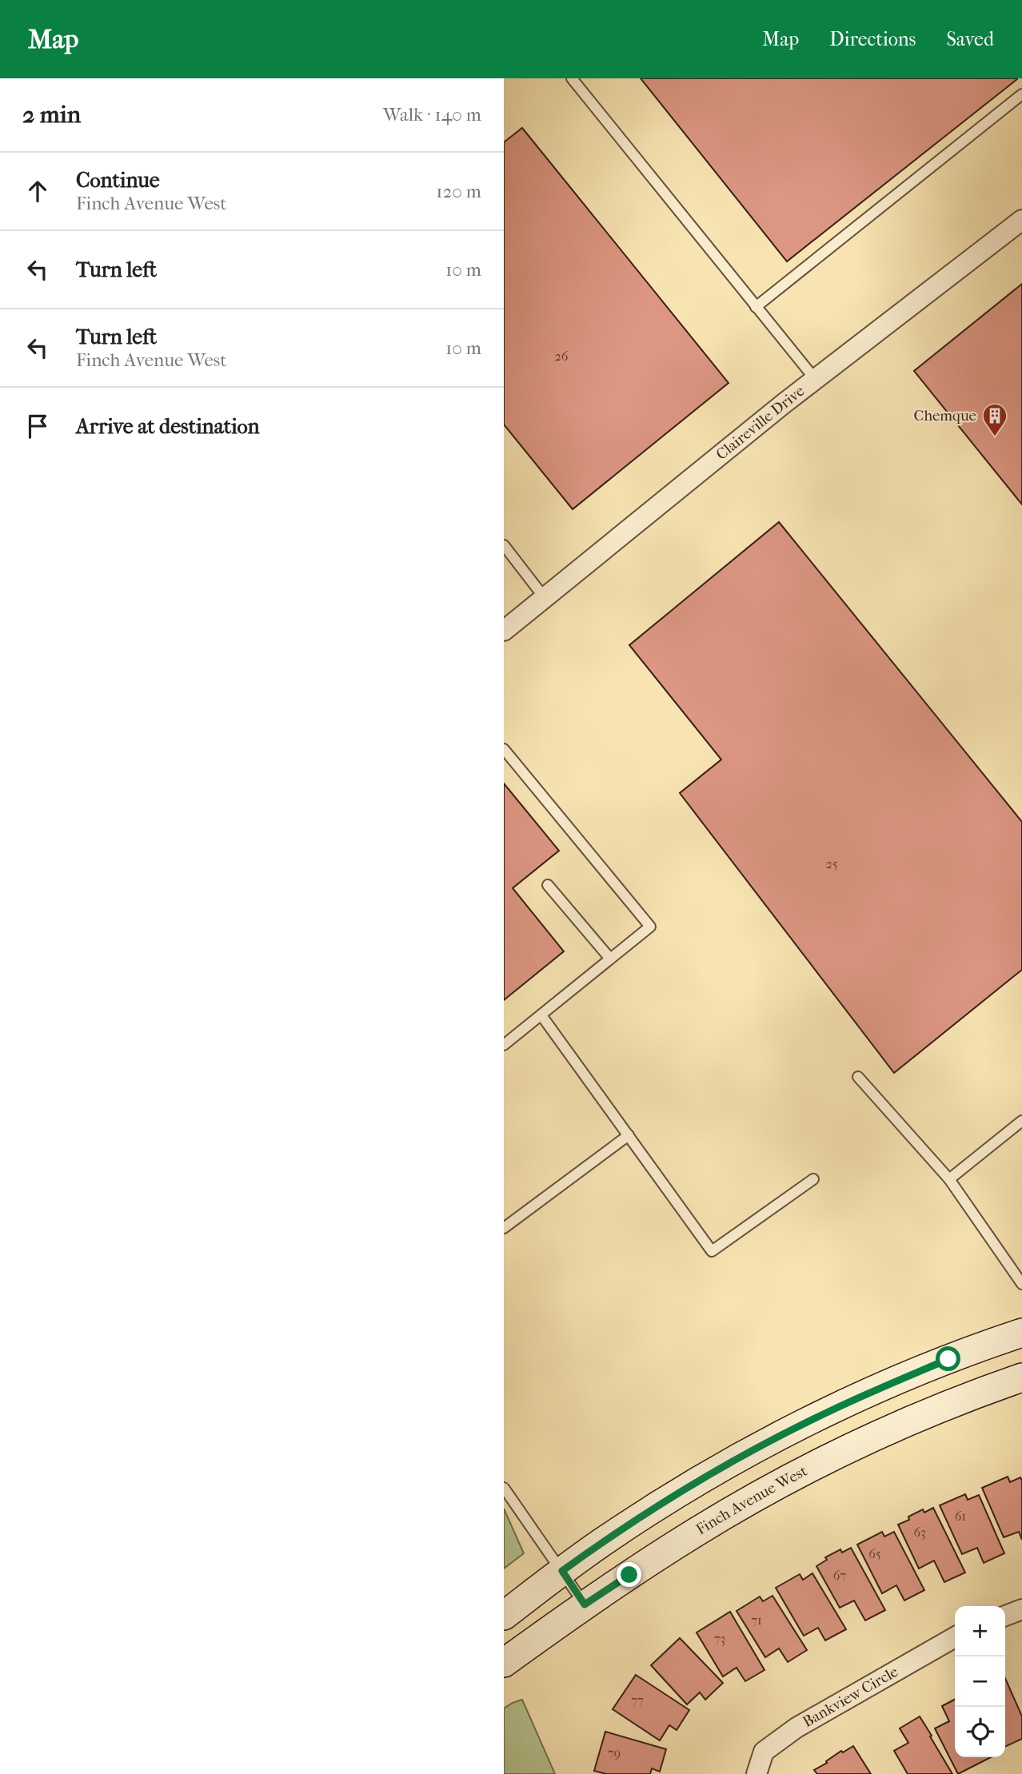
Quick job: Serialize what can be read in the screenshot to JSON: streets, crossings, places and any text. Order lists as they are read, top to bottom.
{
  "streets": {
    "main road": ["Finch Avenue West"],
    "street": ["Claireville Drive", "Bankview Circle"]
  },
  "places": {
    "building": ["Chemque"]
  },
  "house_numbers": [
    "26",
    "25",
    "61",
    "63",
    "65",
    "67",
    "71",
    "73",
    "77",
    "79"
  ],
  "page": {
    "header": "Map",
    "nav": ["Map", "Directions", "Saved"],
    "heading": ["2 min", "Walk · 140 m"],
    "list": [
      ["Continue", "Finch Avenue West", "120 m"],
      ["Turn left", "10 m"],
      ["Turn left", "Finch Avenue West", "10 m"],
      "Arrive at destination"
    ],
    "map_buttons": ["+", "−"]
  }
}
